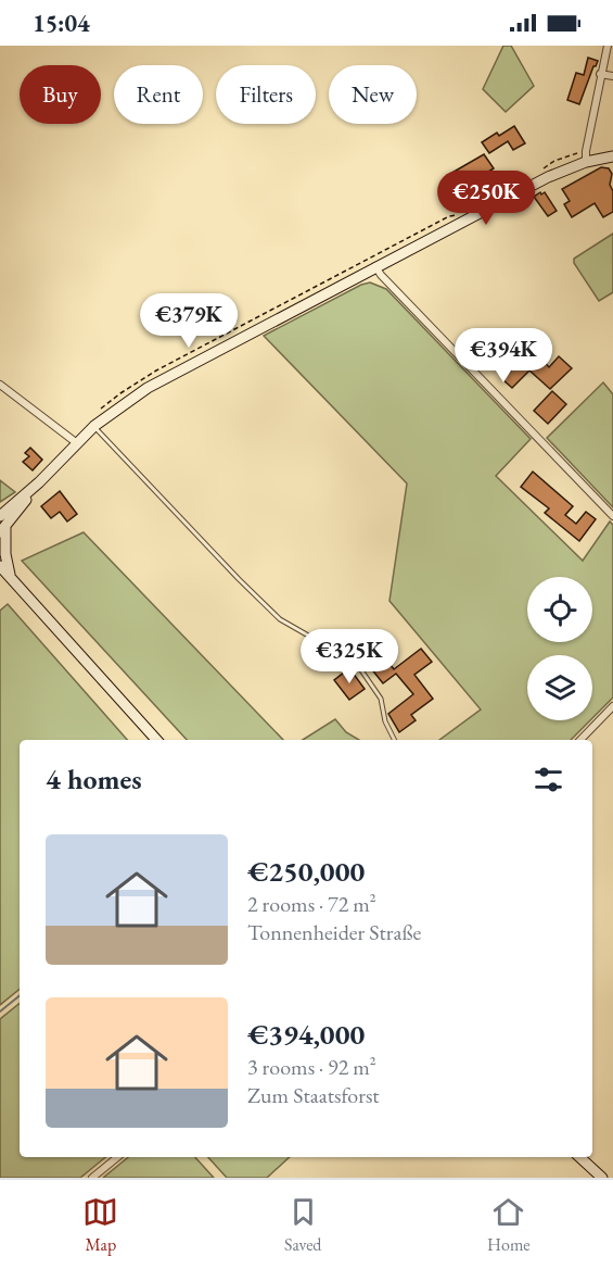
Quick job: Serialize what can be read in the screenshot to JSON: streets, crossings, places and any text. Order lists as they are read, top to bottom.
{
  "page": {
    "status": "15:04",
    "chip": [
      "Buy",
      "Rent",
      "Filters",
      "New"
    ],
    "price": [
      "€250K",
      "€379K",
      "€394K",
      "€325K"
    ],
    "heading": "4 homes",
    "list": [
      {
        "name": "€250,000",
        "note": "2 rooms · 72 m² · Tonnenheider Straße"
      },
      {
        "name": "€394,000",
        "note": "3 rooms · 92 m² · Zum Staatsforst"
      }
    ],
    "tabs": ["Map", "Saved", "Home"]
  }
}
